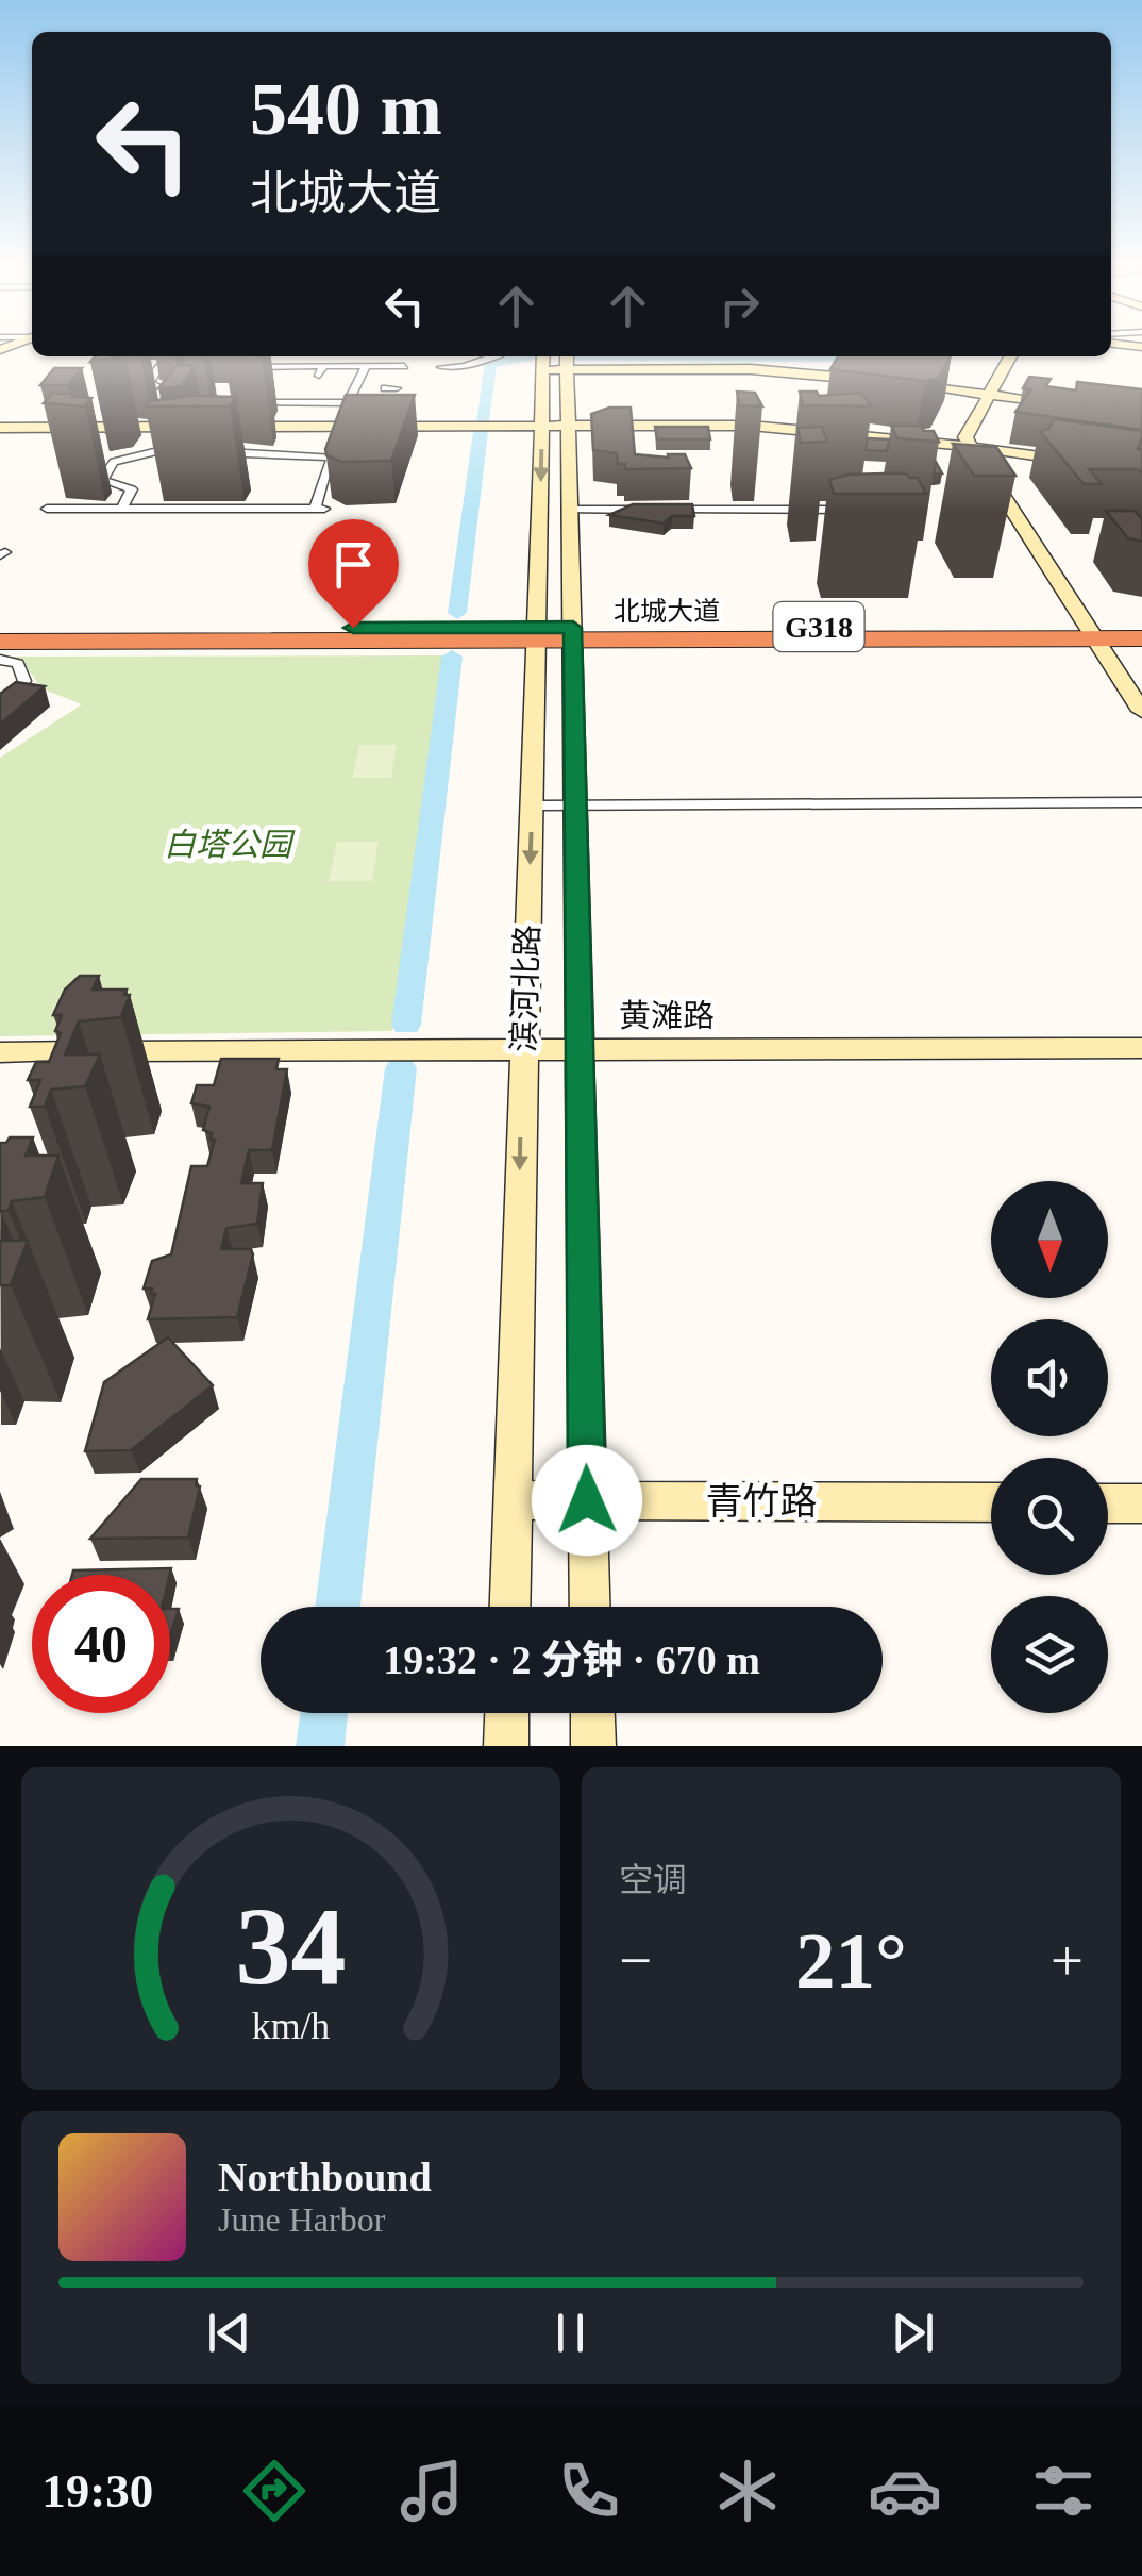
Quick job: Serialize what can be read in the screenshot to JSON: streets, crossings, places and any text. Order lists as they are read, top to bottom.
{
  "streets": {
    "highway": ["北城大道", "G318"],
    "street": ["滨河北路", "黄滩路", "青竹路"]
  },
  "crossings": [
    ["北城大道", "滨河北路"],
    ["滨河北路", "黄滩路"],
    ["滨河北路", "青竹路"]
  ],
  "parks": ["白塔公园"],
  "north": "bottom",
  "page": {
    "turn": ["540 m", "北城大道"],
    "limit": "40",
    "trip": "19:32 · 2 分钟 · 670 m",
    "tile": "空调",
    "heat": ["−", "21°", "+"],
    "song": ["Northbound", "June Harbor"],
    "tabs": "19:30",
    "gauge": ["34", "km/h"]
  }
}
